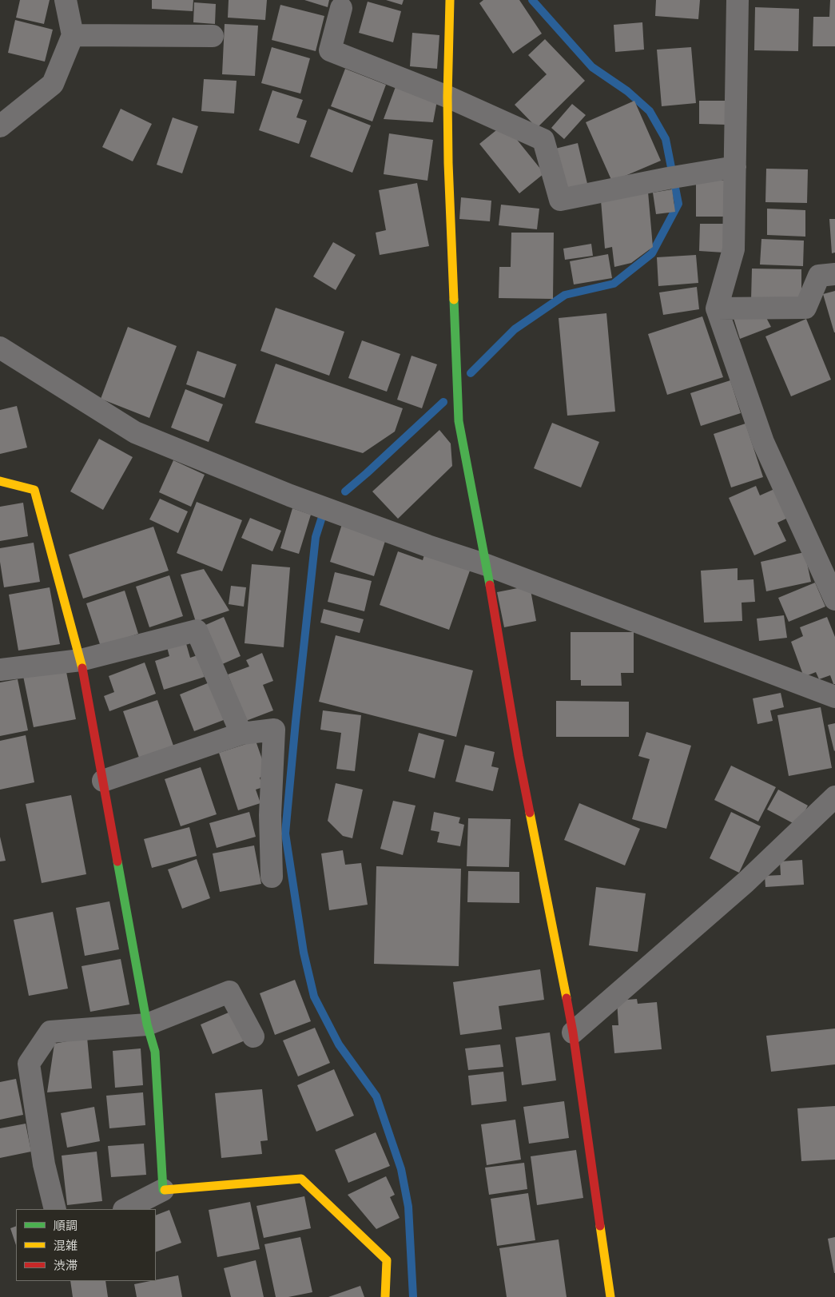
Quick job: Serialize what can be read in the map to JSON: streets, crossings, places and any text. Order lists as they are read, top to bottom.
{
  "legend": ["順調", "混雑", "渋滞"]
}
